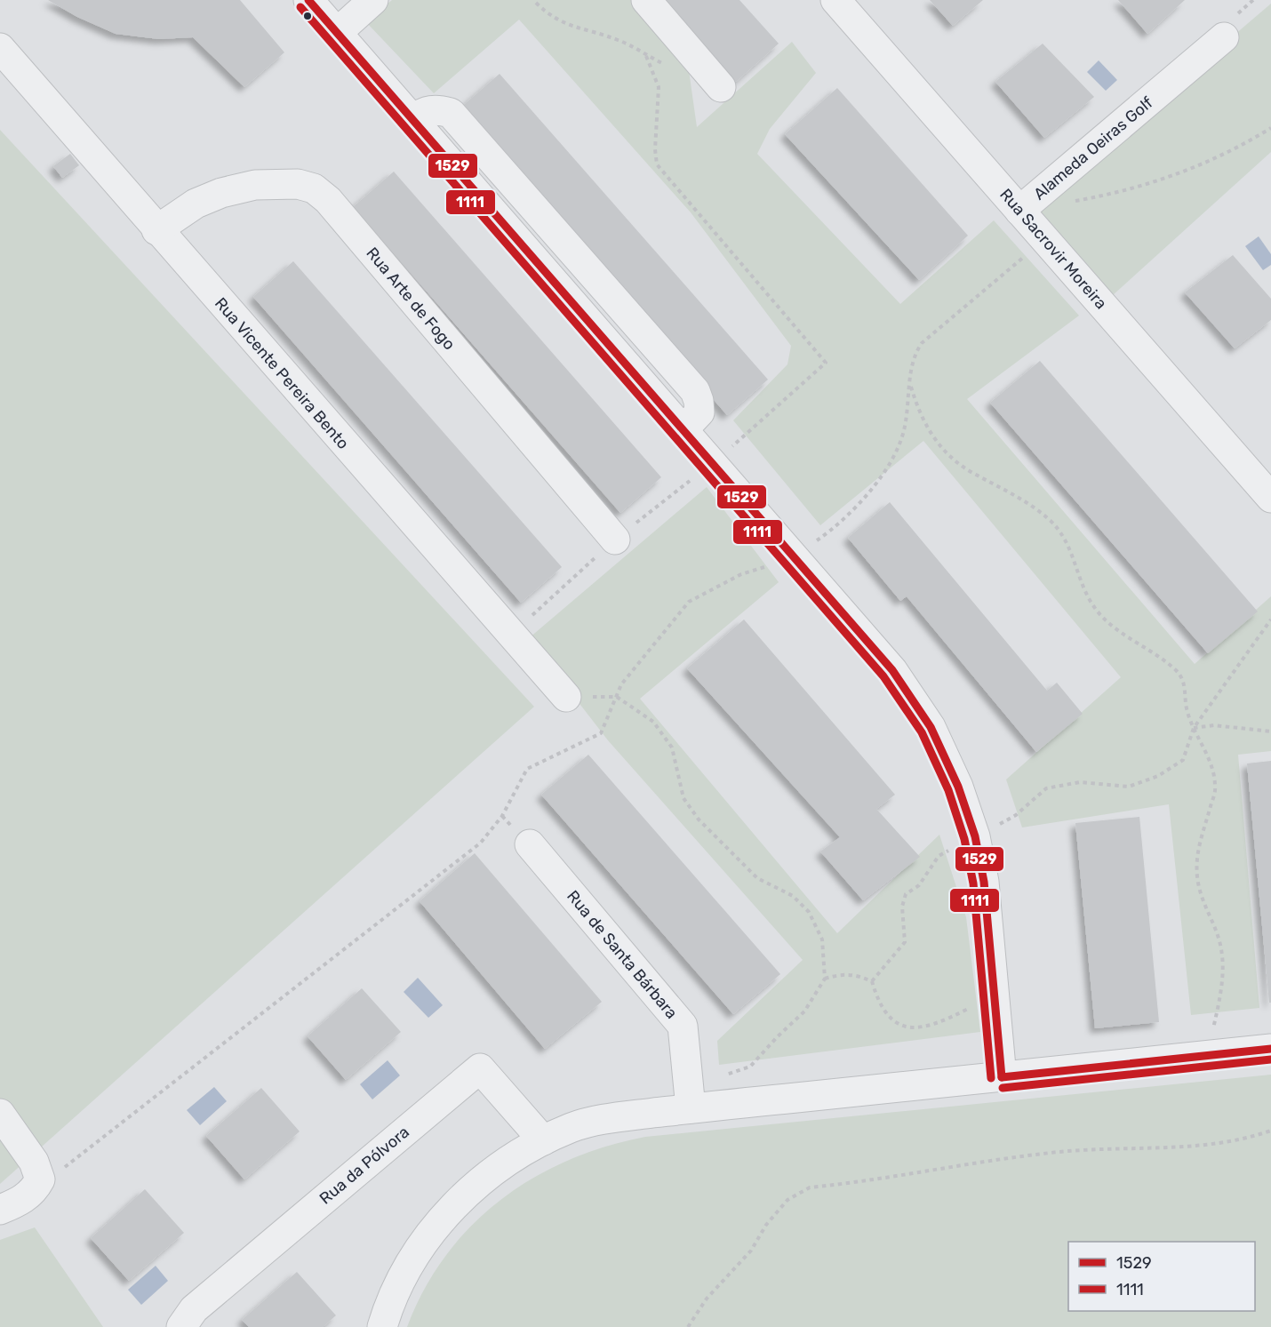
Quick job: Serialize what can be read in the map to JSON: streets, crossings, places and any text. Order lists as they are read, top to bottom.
{
  "streets": {
    "street": [
      "Alameda Oeiras Golf",
      "Rua Sacrovir Moreira",
      "Rua Arte de Fogo",
      "Rua Vicente Pereira Bento",
      "Rua de Santa Bárbara",
      "Rua da Pólvora"
    ]
  },
  "crossings": [
    ["Alameda Oeiras Golf", "Rua Sacrovir Moreira"],
    ["Rua Arte de Fogo", "Rua Vicente Pereira Bento"]
  ],
  "lines": ["transit line 1529", "transit line 1111"],
  "legend": ["1529", "1111"]
}
